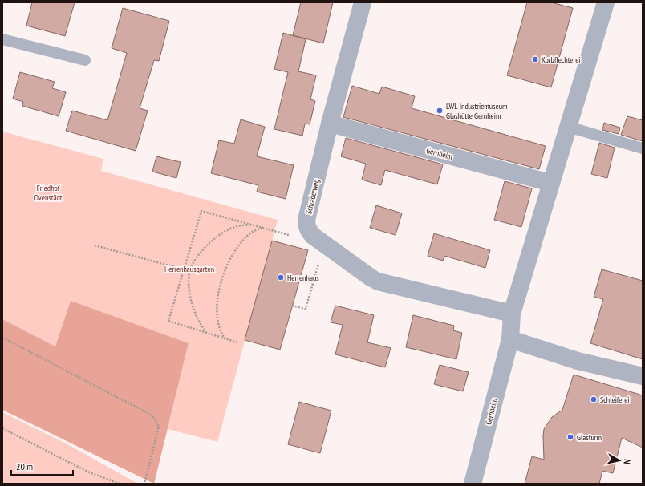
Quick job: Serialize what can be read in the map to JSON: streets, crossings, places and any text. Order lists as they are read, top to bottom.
{
  "streets": {
    "street": ["Gernheim", "Schraderweg"]
  },
  "crossings": [
    ["Gernheim", "Schraderweg"]
  ],
  "parks": ["Friedhof Ovenstädt", "Herrenhausgarten"],
  "places": [
    "Korbflechterei",
    "LWL-Industriemuseum Glashütte Gernheim",
    "Herrenhaus",
    "Schleiferei",
    "Glasturm"
  ],
  "scale_bar": "20 m",
  "north": "right"
}
